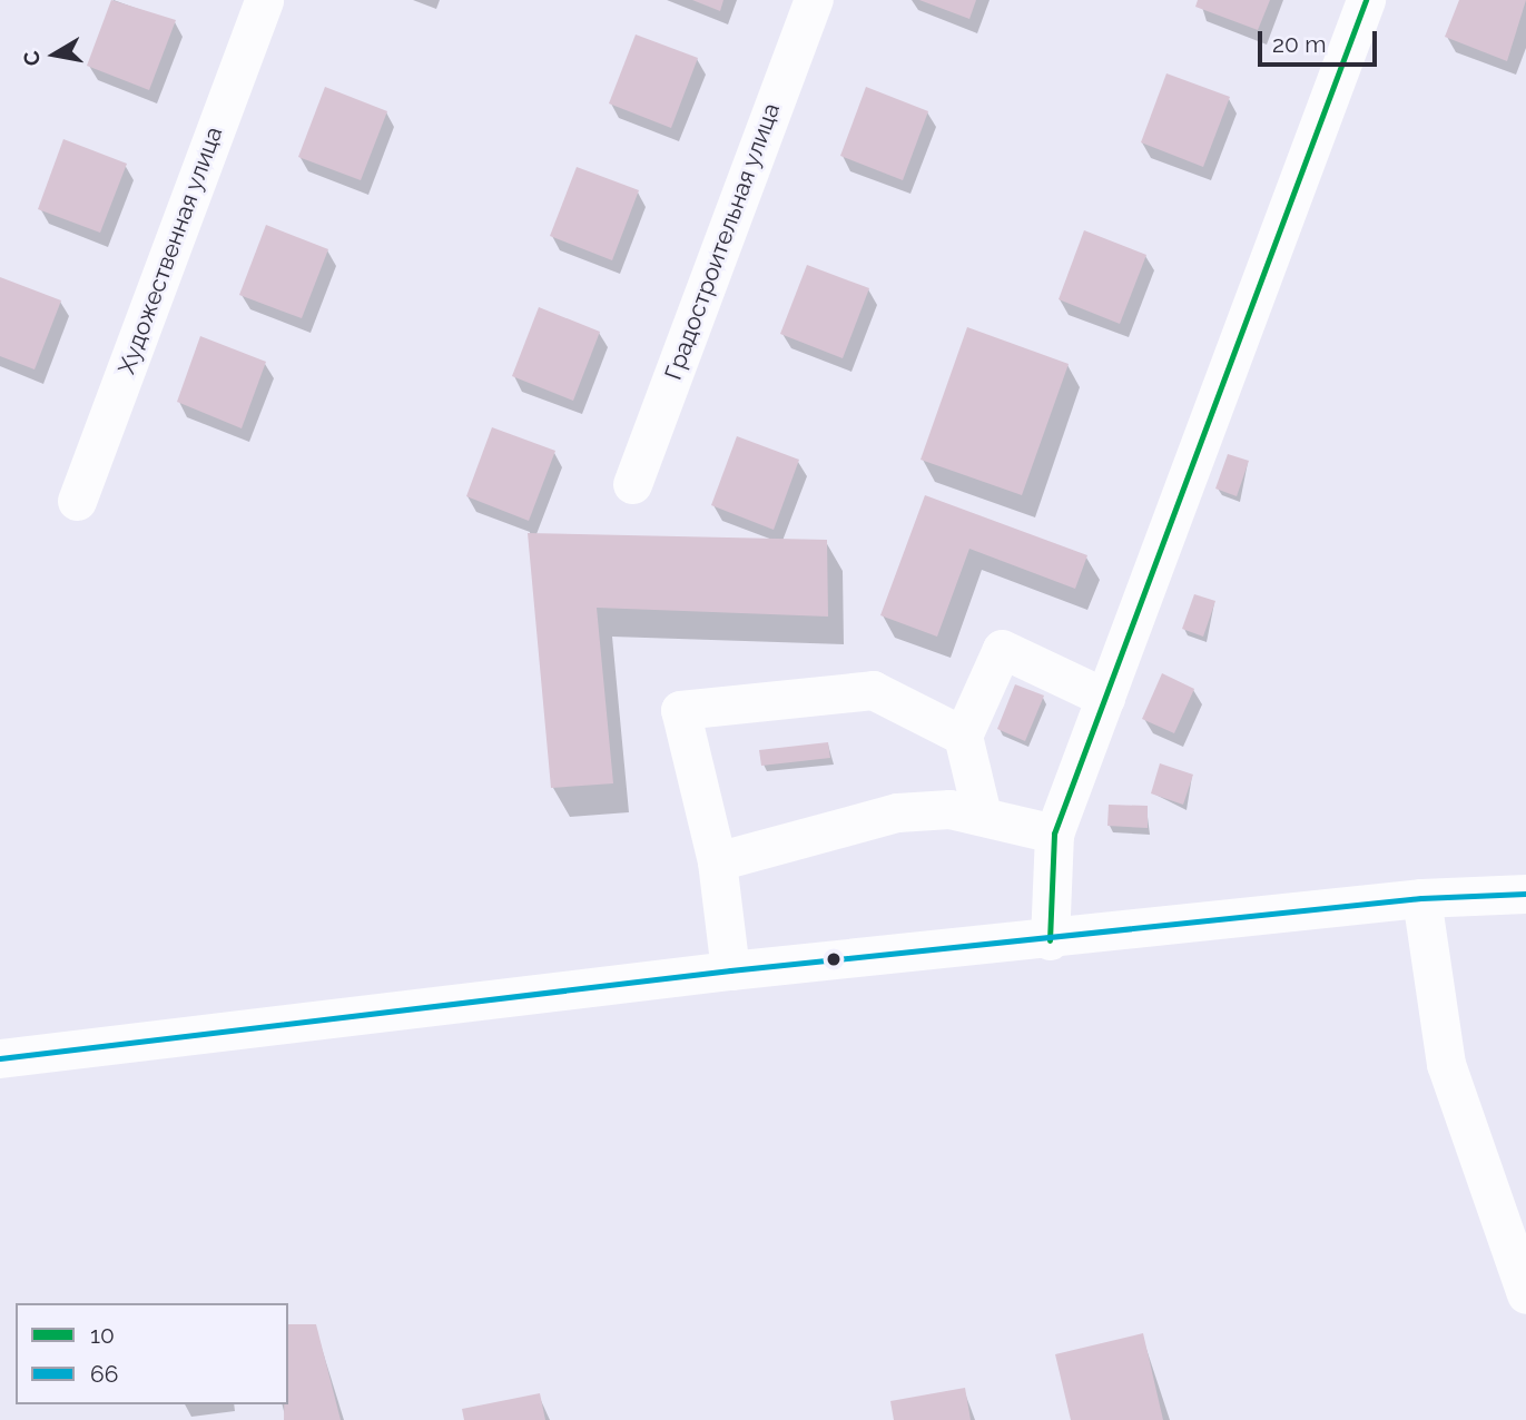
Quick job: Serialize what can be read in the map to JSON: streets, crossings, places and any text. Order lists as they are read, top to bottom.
{
  "streets": {
    "street": ["Градостроительная улица", "Художественная улица"]
  },
  "lines": ["transit line 10", "transit line 66"],
  "legend": ["10", "66"],
  "scale_bar": "20 m",
  "north": "left"
}
